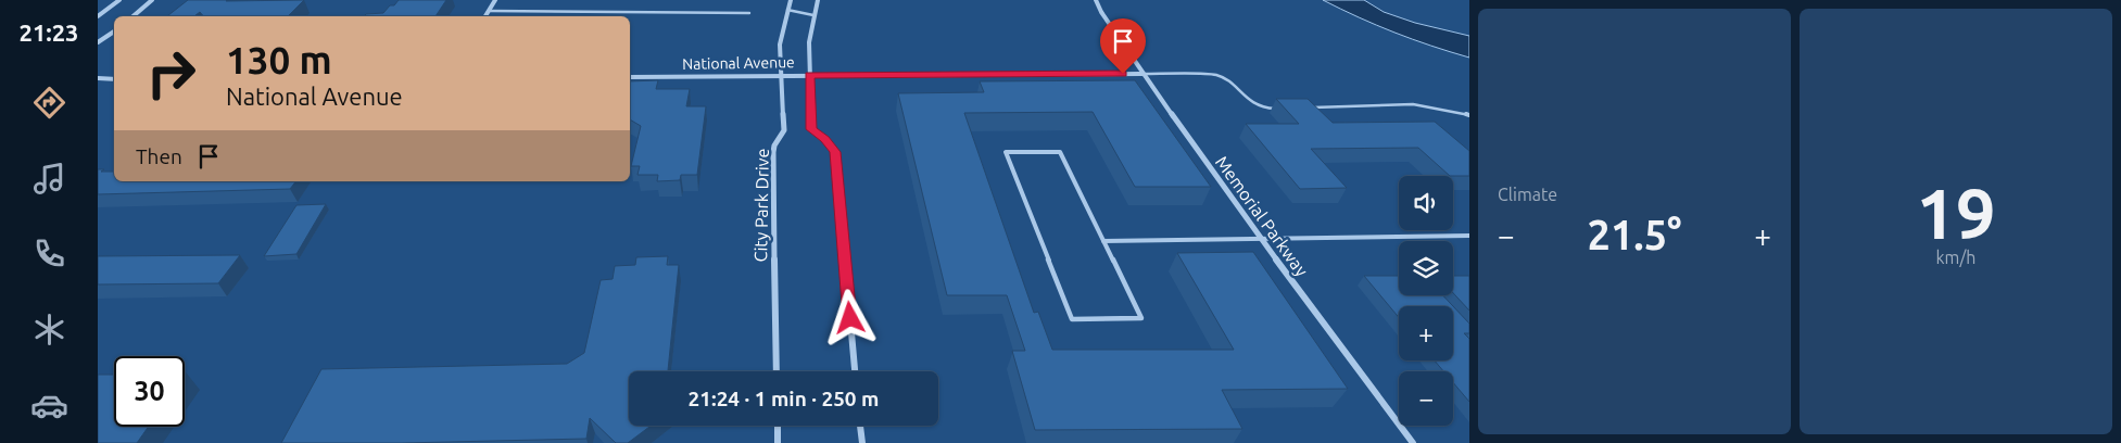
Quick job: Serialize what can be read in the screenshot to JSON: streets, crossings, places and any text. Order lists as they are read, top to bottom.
{
  "streets": {
    "street": ["National Avenue", "City Park Drive", "Memorial Parkway"]
  },
  "crossings": [
    ["National Avenue", "City Park Drive"],
    ["National Avenue", "Memorial Parkway"]
  ],
  "page": {
    "tabs": "21:23",
    "tile": [
      "Climate",
      ["19", "km/h"]
    ],
    "turn": ["130 m", "National Avenue"],
    "then": "Then",
    "map_buttons": ["+", "−"],
    "heat": ["−", "21.5°", "+"],
    "limit": "30",
    "trip": "21:24 · 1 min · 250 m"
  }
}
